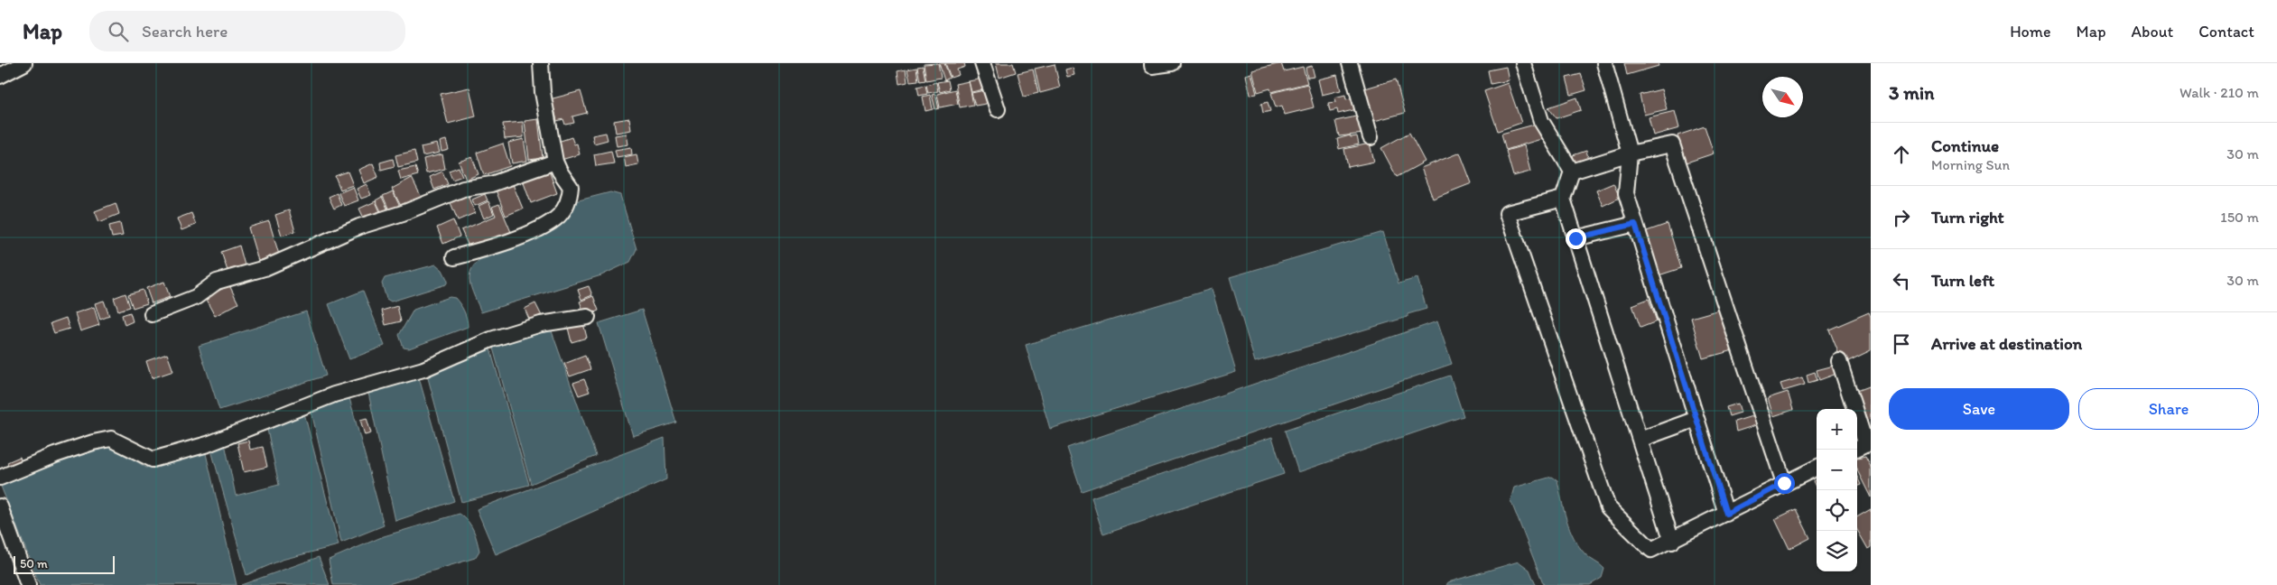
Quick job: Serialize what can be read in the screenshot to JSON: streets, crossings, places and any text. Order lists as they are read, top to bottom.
{
  "scale_bar": "50 m",
  "north": "bottom right",
  "page": {
    "header": "Map",
    "search": "Search here",
    "nav": [
      "Home",
      "Map",
      "About",
      "Contact"
    ],
    "heading": ["3 min", "Walk · 210 m"],
    "list": [
      ["Continue", "Morning Sun", "30 m"],
      ["Turn right", "150 m"],
      ["Turn left", "30 m"],
      "Arrive at destination"
    ],
    "buttons": ["Save", "Share"],
    "map_buttons": ["+", "−"],
    "scale": "50 m"
  }
}
